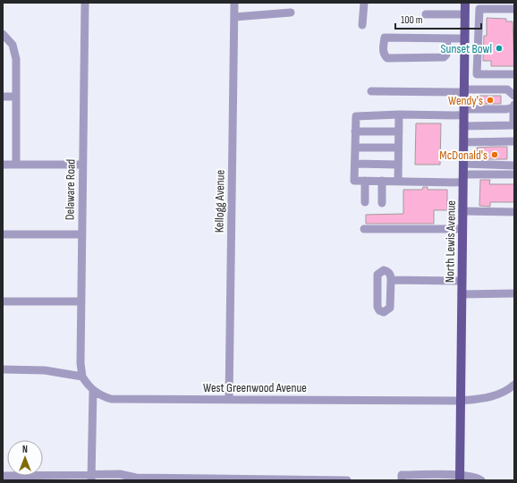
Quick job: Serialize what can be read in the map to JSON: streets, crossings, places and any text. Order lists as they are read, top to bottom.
{
  "streets": {
    "main road": ["North Lewis Avenue"],
    "street": ["Delaware Road", "Kellogg Avenue", "West Greenwood Avenue"]
  },
  "crossings": [
    ["Delaware Road", "West Greenwood Avenue"],
    ["Kellogg Avenue", "West Greenwood Avenue"],
    ["North Lewis Avenue", "West Greenwood Avenue"]
  ],
  "places": ["Sunset Bowl", "Wendy's", "McDonald's"],
  "scale_bar": "100 m",
  "north": "top"
}
